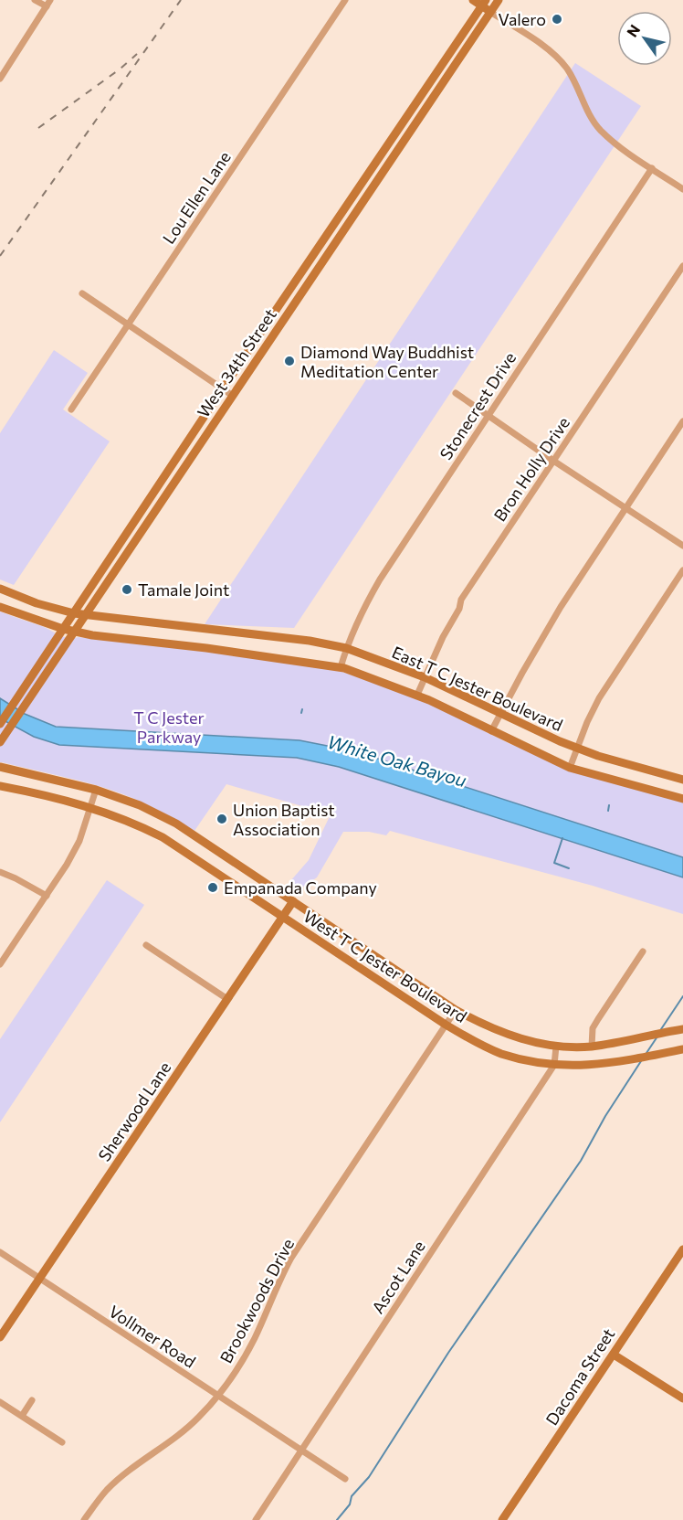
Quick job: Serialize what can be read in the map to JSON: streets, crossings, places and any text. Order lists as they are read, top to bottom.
{
  "streets": {
    "main road": [
      "West 34th Street",
      "East T C Jester Boulevard",
      "West T C Jester Boulevard",
      "Sherwood Lane",
      "Dacoma Street"
    ],
    "street": [
      "Lou Ellen Lane",
      "Stonecrest Drive",
      "Bron Holly Drive",
      "Ascot Lane",
      "Brookwoods Drive",
      "Vollmer Road"
    ]
  },
  "crossings": [
    ["West 34th Street", "East T C Jester Boulevard"],
    ["Stonecrest Drive", "East T C Jester Boulevard"],
    ["Bron Holly Drive", "East T C Jester Boulevard"],
    ["West T C Jester Boulevard", "Sherwood Lane"],
    ["West T C Jester Boulevard", "Ascot Lane"],
    ["West T C Jester Boulevard", "Brookwoods Drive"],
    ["Sherwood Lane", "Vollmer Road"],
    ["Ascot Lane", "Vollmer Road"],
    ["Brookwoods Drive", "Vollmer Road"]
  ],
  "water": ["White Oak Bayou"],
  "parks": ["T C Jester Parkway"],
  "places": [
    "Valero",
    "Diamond Way Buddhist Meditation Center",
    "Tamale Joint",
    "Union Baptist Association",
    "Empanada Company"
  ],
  "north": "top left"
}
